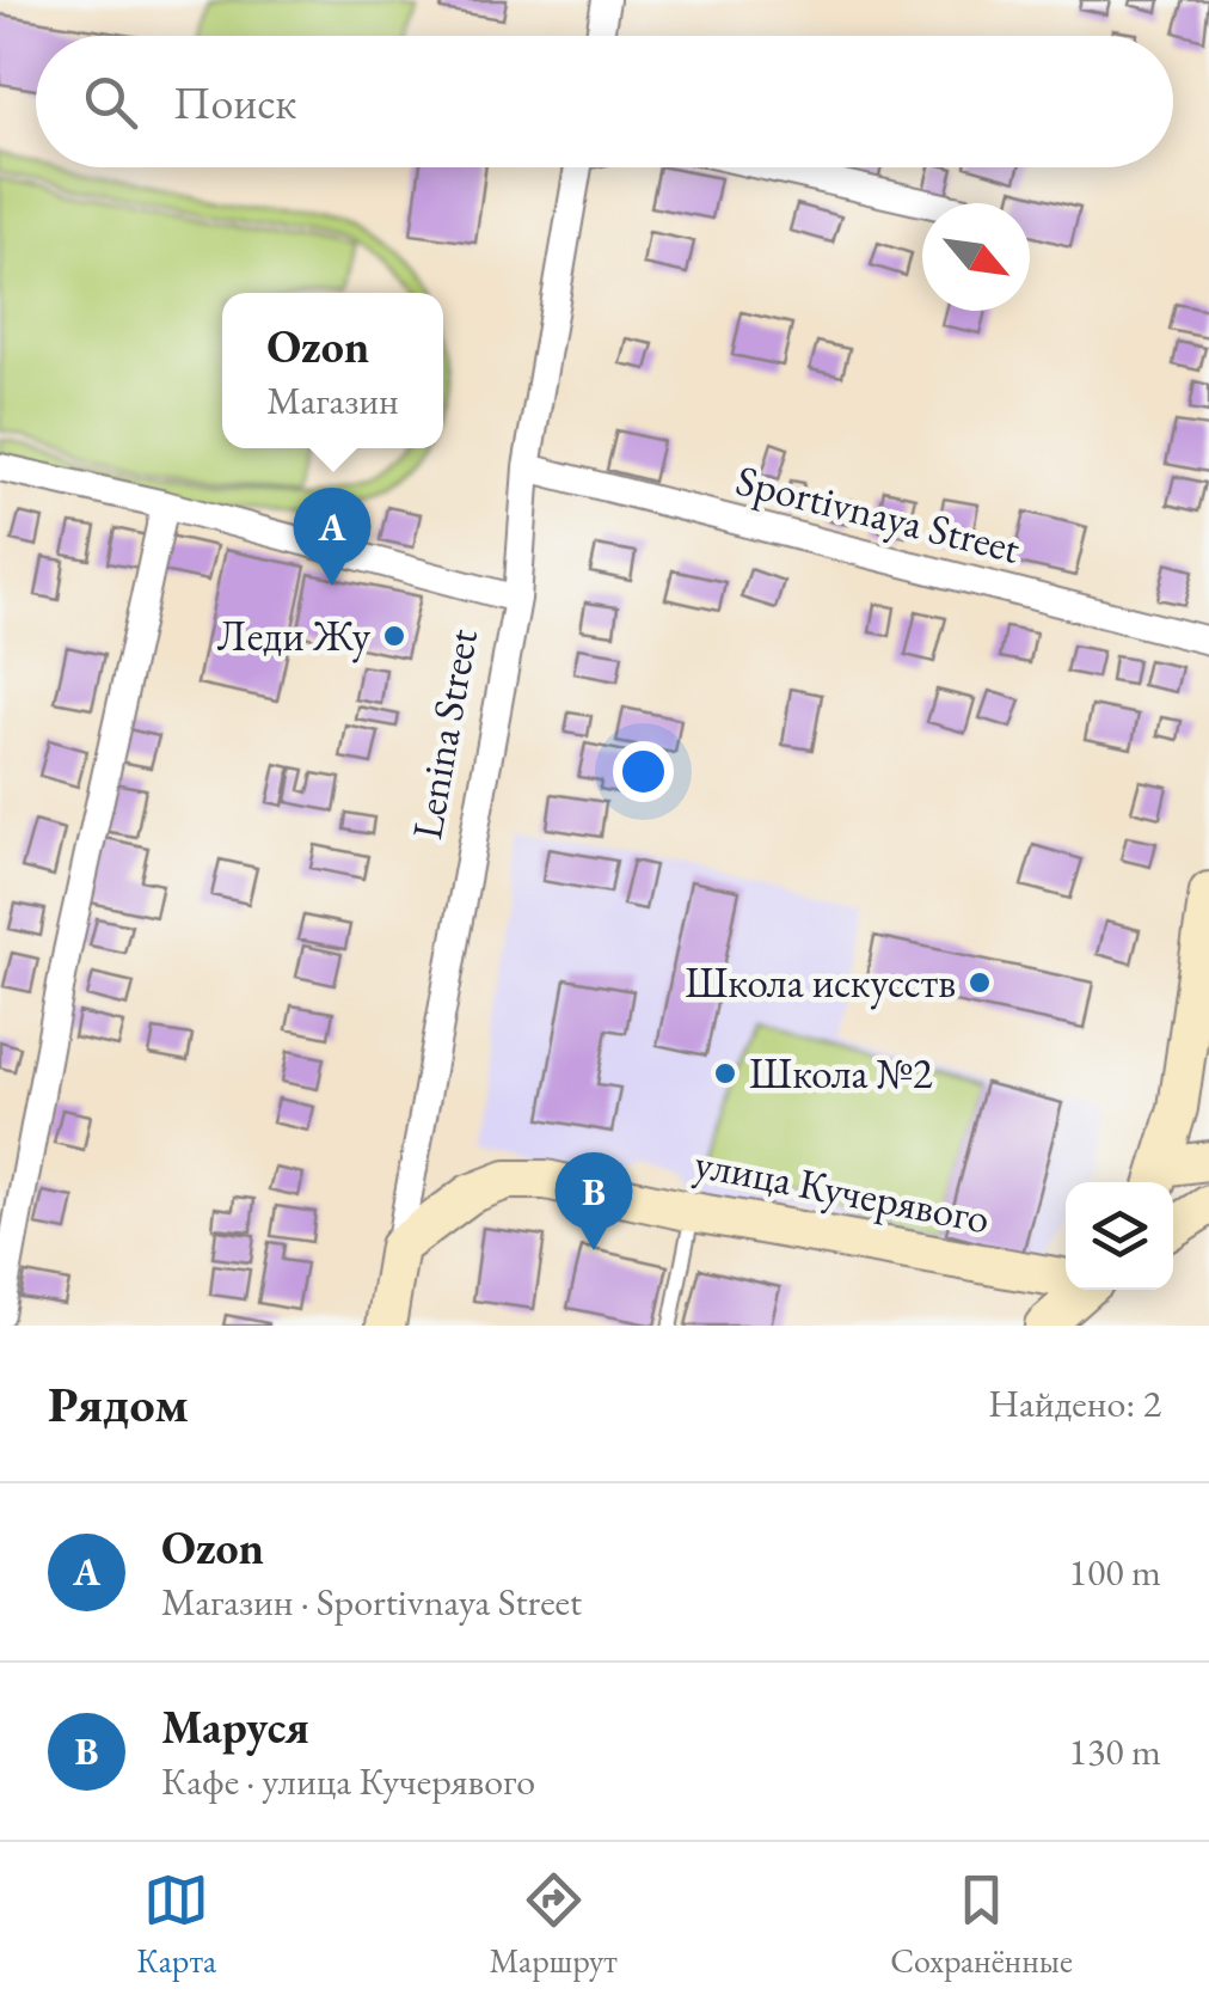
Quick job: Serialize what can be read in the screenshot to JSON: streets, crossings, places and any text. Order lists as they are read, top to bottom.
{
  "streets": {
    "street": ["Sportivnaya Street", "Lenina Street", "улица Кучерявого"]
  },
  "crossings": [
    ["Sportivnaya Street", "Lenina Street"],
    ["Lenina Street", "улица Кучерявого"]
  ],
  "places": ["Леди Жу", "Школа искусств", "Школа №2"],
  "north": "bottom right",
  "page": {
    "search": "Поиск",
    "popup": ["Ozon", "Магазин"],
    "pins": ["A", "B"],
    "heading": ["Рядом", "Найдено: 2"],
    "list": [
      {
        "mark": "A",
        "name": "Ozon",
        "note": "Магазин · Sportivnaya Street",
        "value": "100 m"
      },
      {
        "mark": "B",
        "name": "Маруся",
        "note": "Кафе · улица Кучерявого",
        "value": "130 m"
      }
    ],
    "nav": ["Карта", "Маршрут", "Сохранённые"]
  }
}
